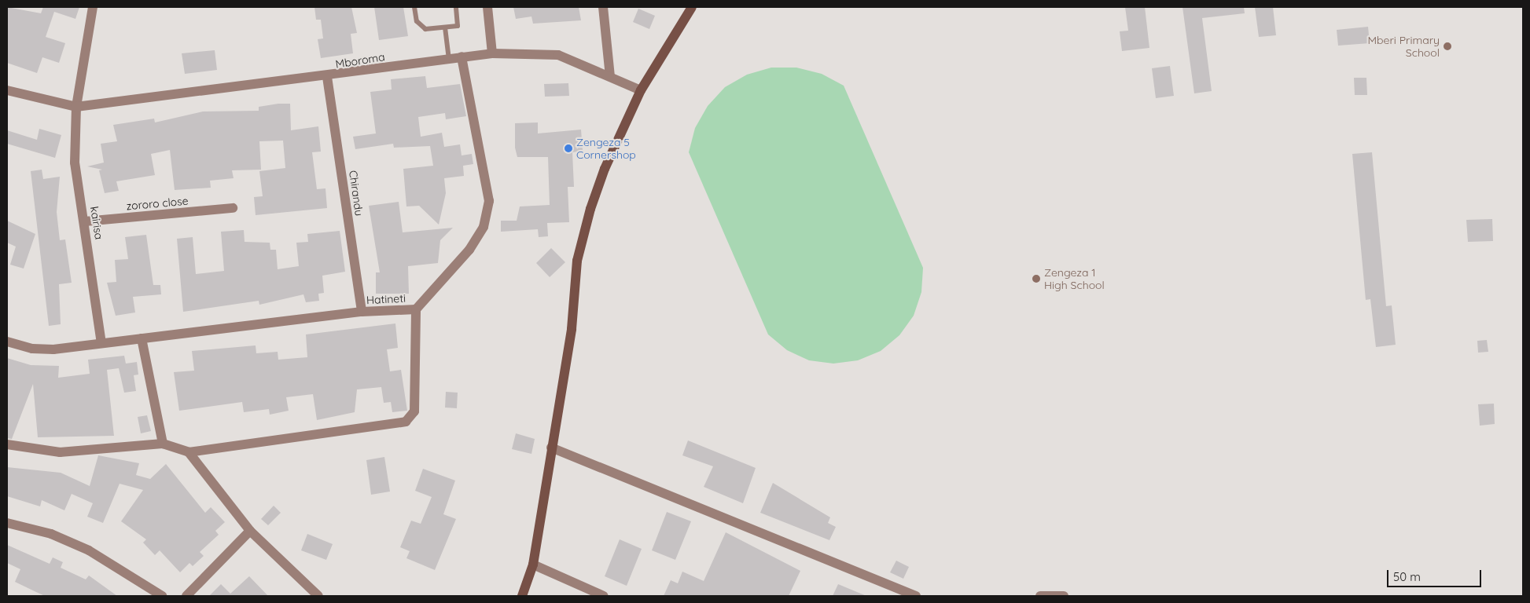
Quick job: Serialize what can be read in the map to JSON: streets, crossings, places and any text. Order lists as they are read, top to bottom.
{
  "streets": {
    "street": [
      "Mboroma",
      "Chirandu",
      "zororo close",
      "kairisa",
      "Hatineti"
    ]
  },
  "crossings": [
    ["Mboroma", "Chirandu"],
    ["Mboroma", "kairisa"],
    ["Mboroma", "Hatineti"],
    ["Chirandu", "Hatineti"],
    ["zororo close", "kairisa"],
    ["kairisa", "Hatineti"]
  ],
  "places": ["Mberi Primary School", "Zengeza 5 Cornershop", "Zengeza 1 High School"],
  "scale_bar": "50 m"
}
